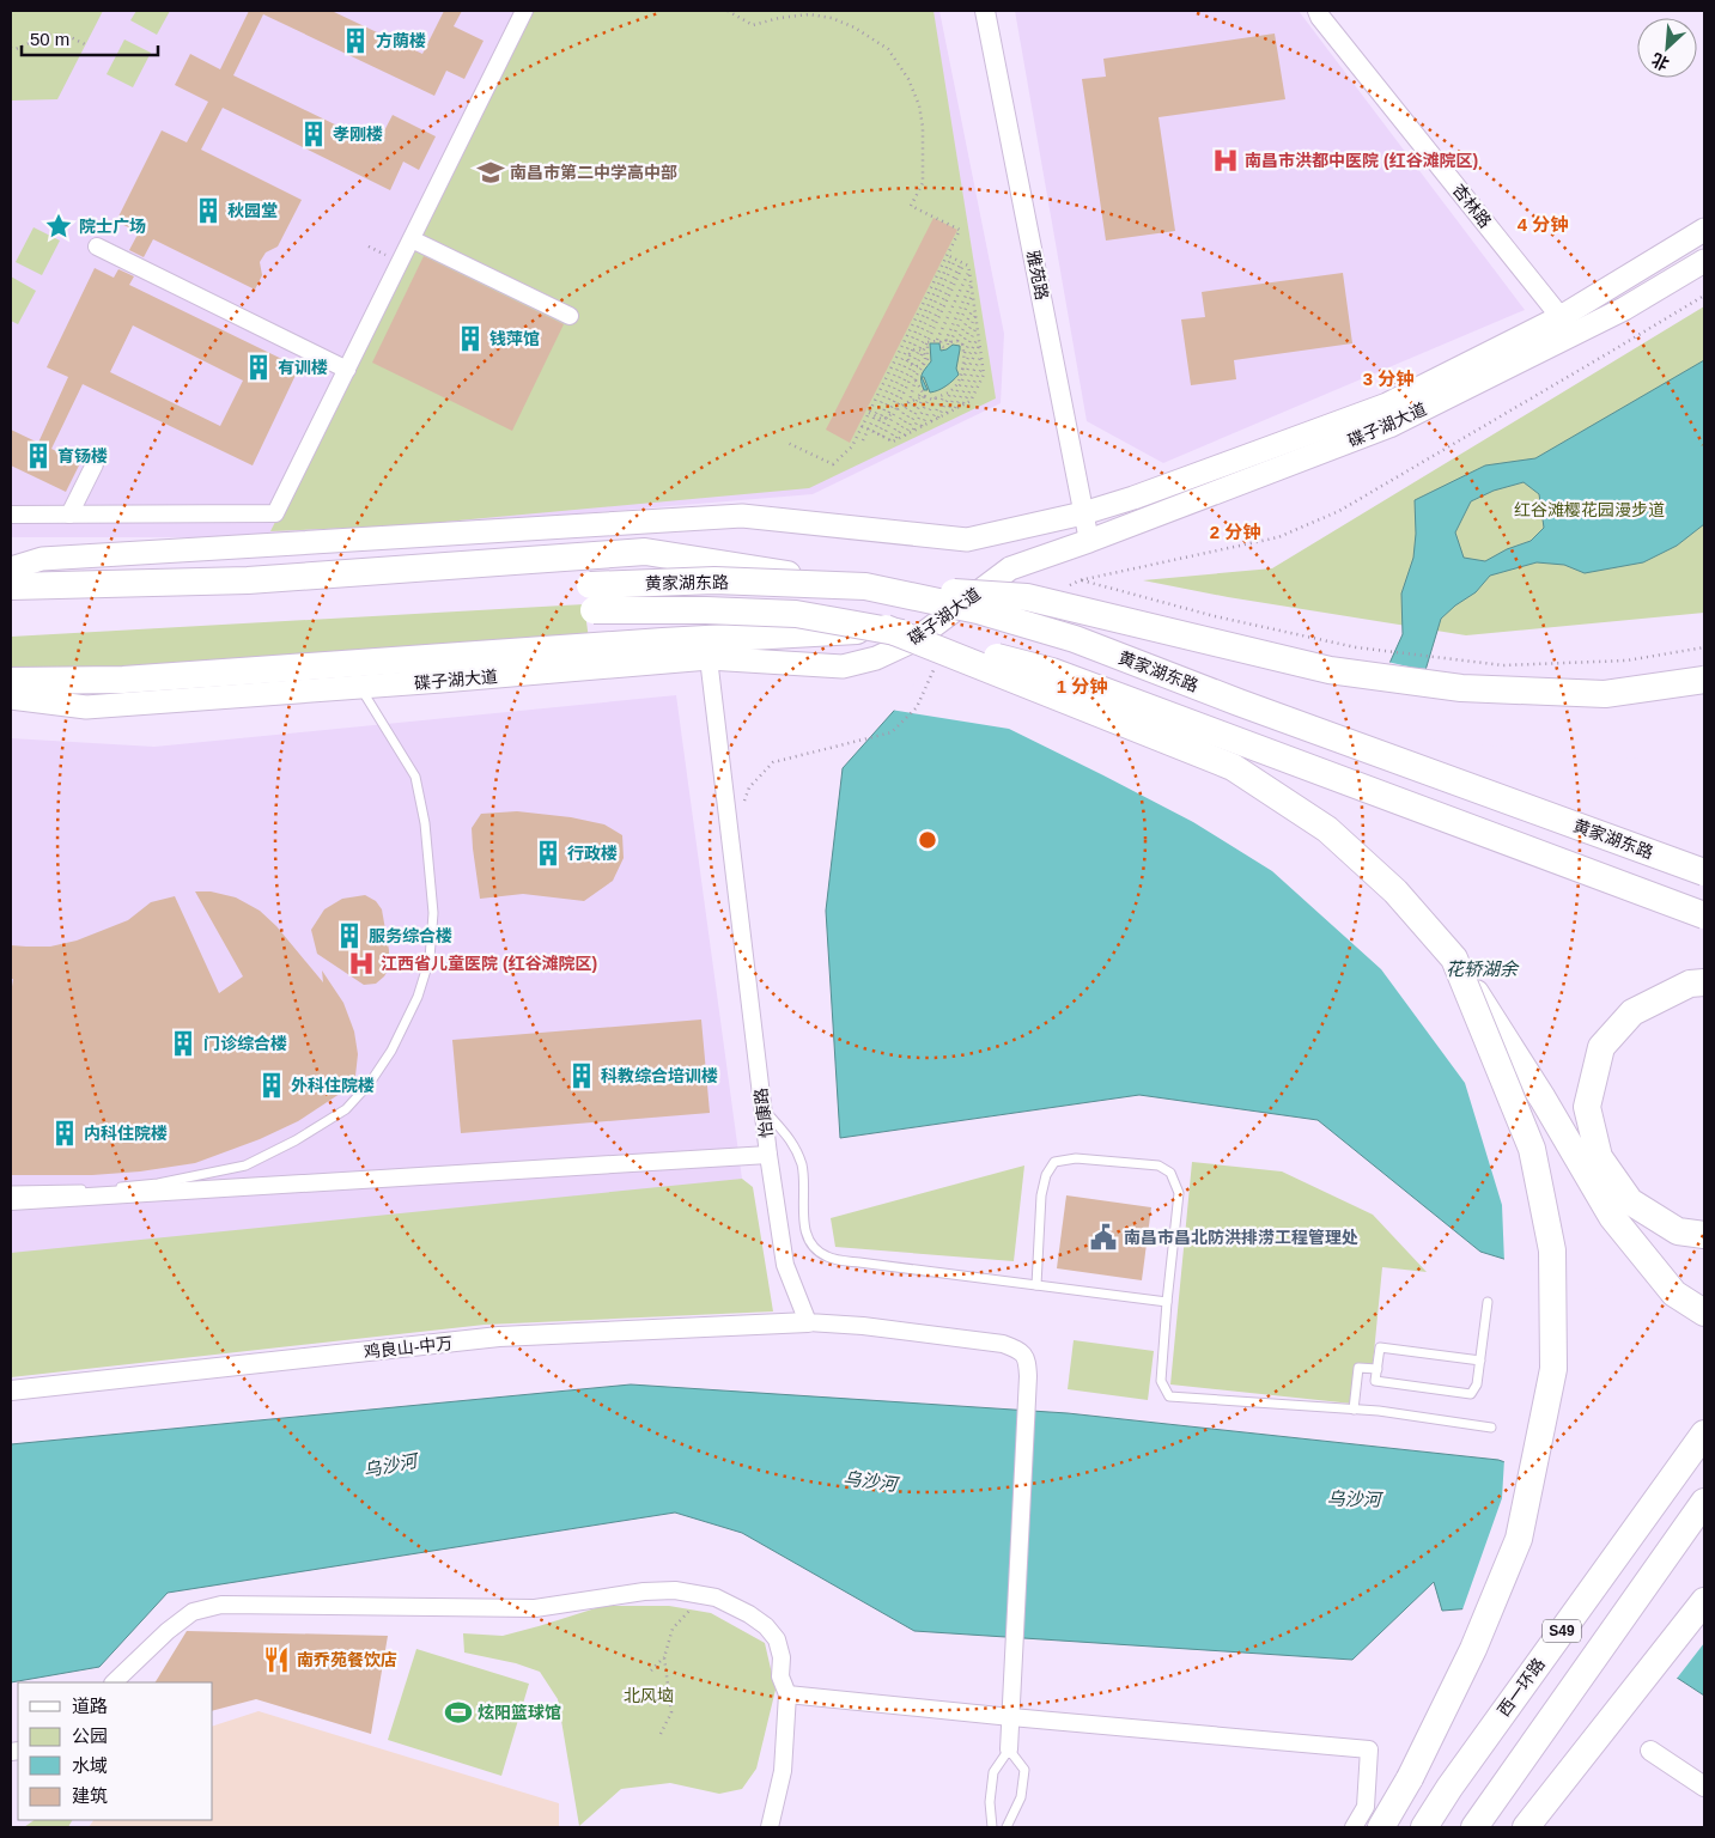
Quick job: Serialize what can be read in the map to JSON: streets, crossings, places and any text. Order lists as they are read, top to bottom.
{
  "streets": {
    "highway": ["黄家湖东路", "S49", "西一环路"],
    "main road": ["碟子湖大道"],
    "street": [
      "杏林路",
      "雅苑路",
      "怡康路",
      "鸡良山-中万"
    ]
  },
  "crossings": [
    ["杏林路", "碟子湖大道"],
    ["雅苑路", "碟子湖大道"],
    ["碟子湖大道", "怡康路"],
    ["怡康路", "鸡良山-中万"]
  ],
  "water": ["花轿湖余", "乌沙河"],
  "parks": ["红谷滩樱花园漫步道", "北风垴"],
  "places": {
    "building": [
      "方荫楼",
      "孝刚楼",
      "秋园堂",
      "钱萍馆",
      "有训楼",
      "育钖楼",
      "行政楼",
      "服务综合楼",
      "门诊综合楼",
      "科教综合培训楼",
      "外科住院楼",
      "内科住院楼"
    ],
    "hospital": ["南昌市洪都中医院 (红谷滩院区)", "江西省儿童医院 (红谷滩院区)"],
    "school or university": ["南昌市第二中学高中部"],
    "place": ["院士广场"],
    "public building": ["南昌市昌北防洪排涝工程管理处"],
    "restaurant": ["南乔苑餐饮店"],
    "sports": ["炫阳篮球馆"]
  },
  "legend": [
    "道路",
    "公园",
    "水域",
    "建筑"
  ],
  "scale_bar": "50 m",
  "north": "bottom left",
  "rings": [
    "4 分钟",
    "3 分钟",
    "2 分钟",
    "1 分钟"
  ]
}
